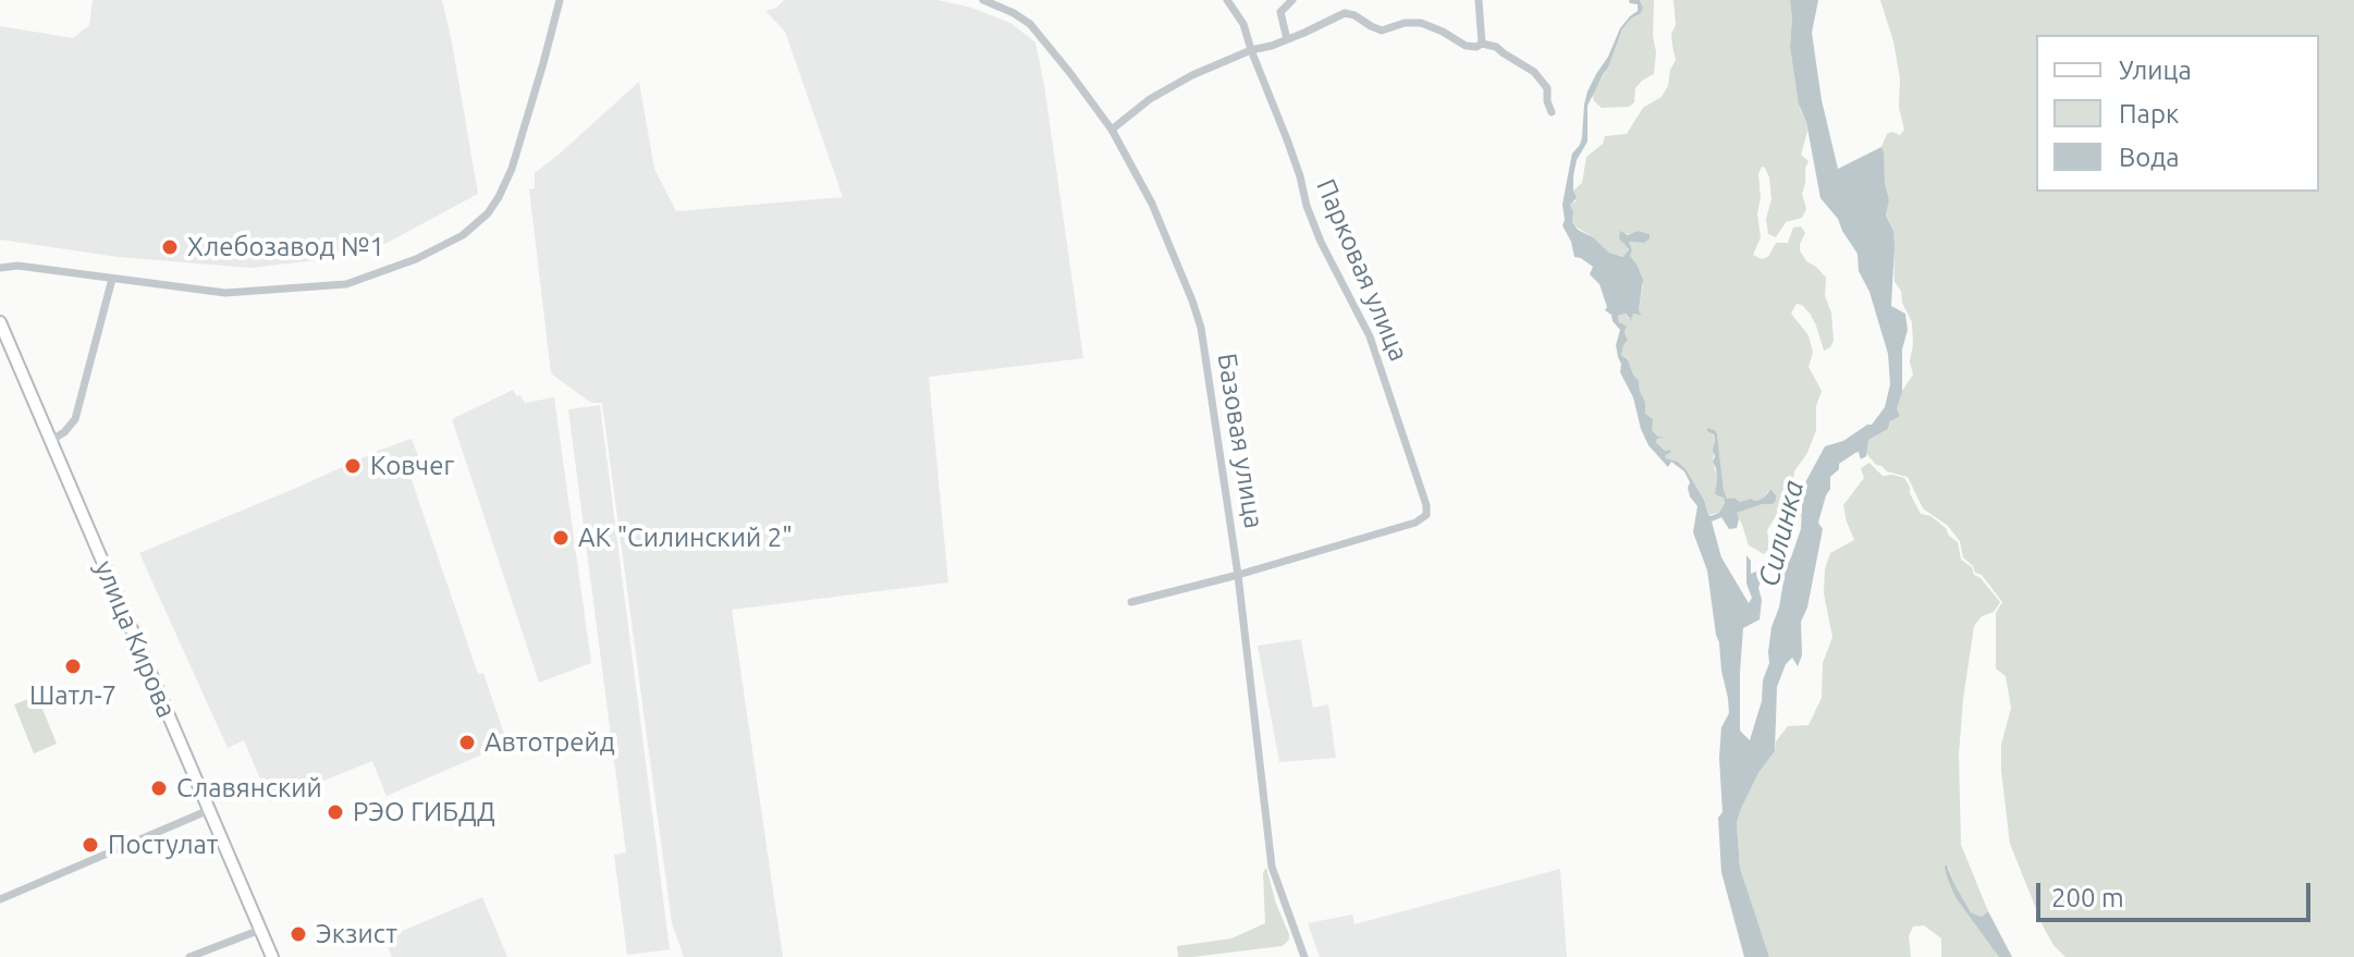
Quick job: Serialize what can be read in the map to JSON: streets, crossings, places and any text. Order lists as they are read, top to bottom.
{
  "streets": {
    "main road": ["улица Кирова"],
    "street": ["Парковая улица", "Базовая улица"]
  },
  "crossings": [
    ["Парковая улица", "Базовая улица"]
  ],
  "water": ["Силинка"],
  "places": [
    "Хлебозавод №1",
    "Ковчег",
    "АК \"Силинский 2\"",
    "Шатл-7",
    "Автотрейд",
    "Славянский",
    "РЭО ГИБДД",
    "Постулат",
    "Экзист"
  ],
  "legend": ["Улица", "Парк", "Вода"],
  "scale_bar": "200 m"
}
